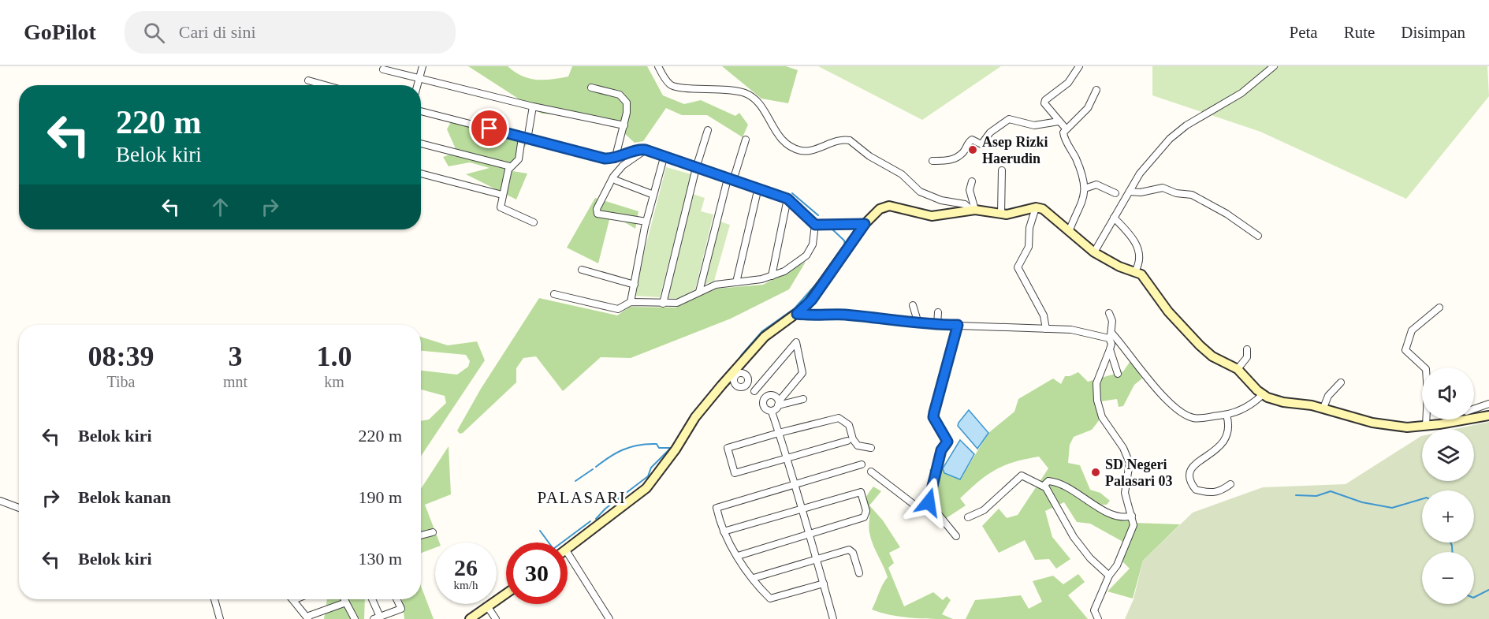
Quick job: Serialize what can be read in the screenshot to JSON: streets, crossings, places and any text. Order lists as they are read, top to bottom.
{
  "districts": ["PALASARI"],
  "places": ["Asep Rizki Haerudin", "SD Negeri Palasari 03"],
  "page": {
    "header": "GoPilot",
    "search": "Cari di sini",
    "nav": ["Peta", "Rute", "Disimpan"],
    "turn": ["220 m", "Belok kiri"],
    "eta": [
      "08:39",
      "Tiba",
      "3",
      "mnt",
      "1.0",
      "km"
    ],
    "map_buttons": ["+", "−"],
    "list": [
      {
        "name": "Belok kiri",
        "value": "220 m"
      },
      {
        "name": "Belok kanan",
        "value": "190 m"
      },
      {
        "name": "Belok kiri",
        "value": "130 m"
      }
    ],
    "speed": "26 km/h",
    "limit": "30"
  }
}
